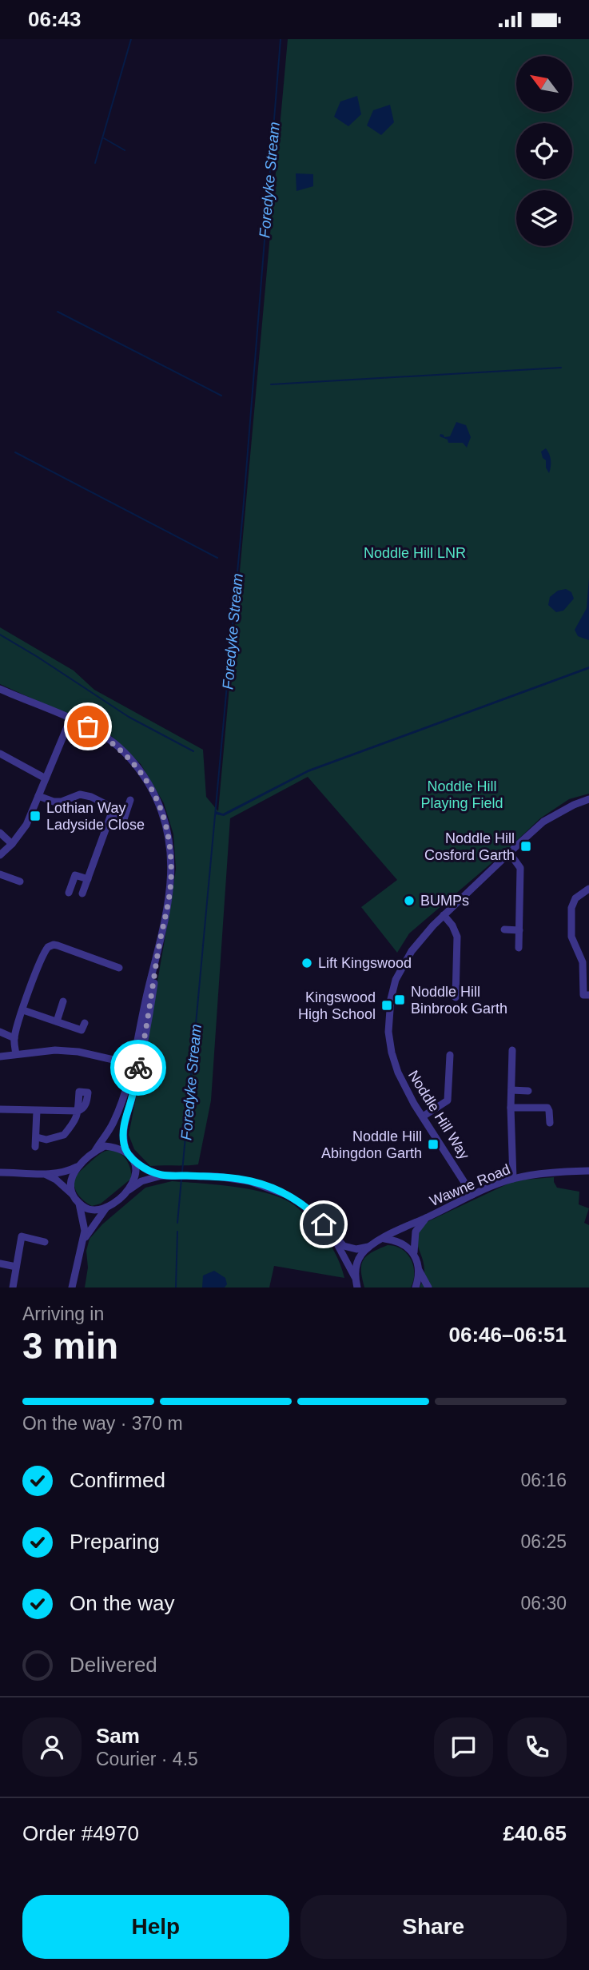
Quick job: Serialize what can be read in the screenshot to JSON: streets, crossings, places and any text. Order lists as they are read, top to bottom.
{
  "streets": {
    "street": ["Noddle Hill Way", "Wawne Road"]
  },
  "crossings": [
    ["Noddle Hill Way", "Wawne Road"]
  ],
  "water": ["Foredyke Stream"],
  "parks": ["Noddle Hill LNR", "Noddle Hill Playing Field"],
  "places": {
    "transit": [
      "Lothian Way Ladyside Close",
      "Noddle Hill Cosford Garth",
      "Noddle Hill Binbrook Garth",
      "Kingswood High School",
      "Noddle Hill Abingdon Garth"
    ],
    "other": ["BUMPs", "Lift Kingswood"]
  },
  "north": "top left",
  "page": {
    "status": "06:43",
    "heading": ["3 min", "Arriving in", "06:46–06:51"],
    "panel": [
      "Sam",
      "Courier · 4.5",
      "Order #4970",
      "£40.65"
    ],
    "bar": "On the way · 370 m",
    "list": [
      ["Confirmed", "06:16"],
      ["Preparing", "06:25"],
      ["On the way", "06:30"],
      "Delivered"
    ],
    "buttons": ["Help", "Share"]
  }
}
